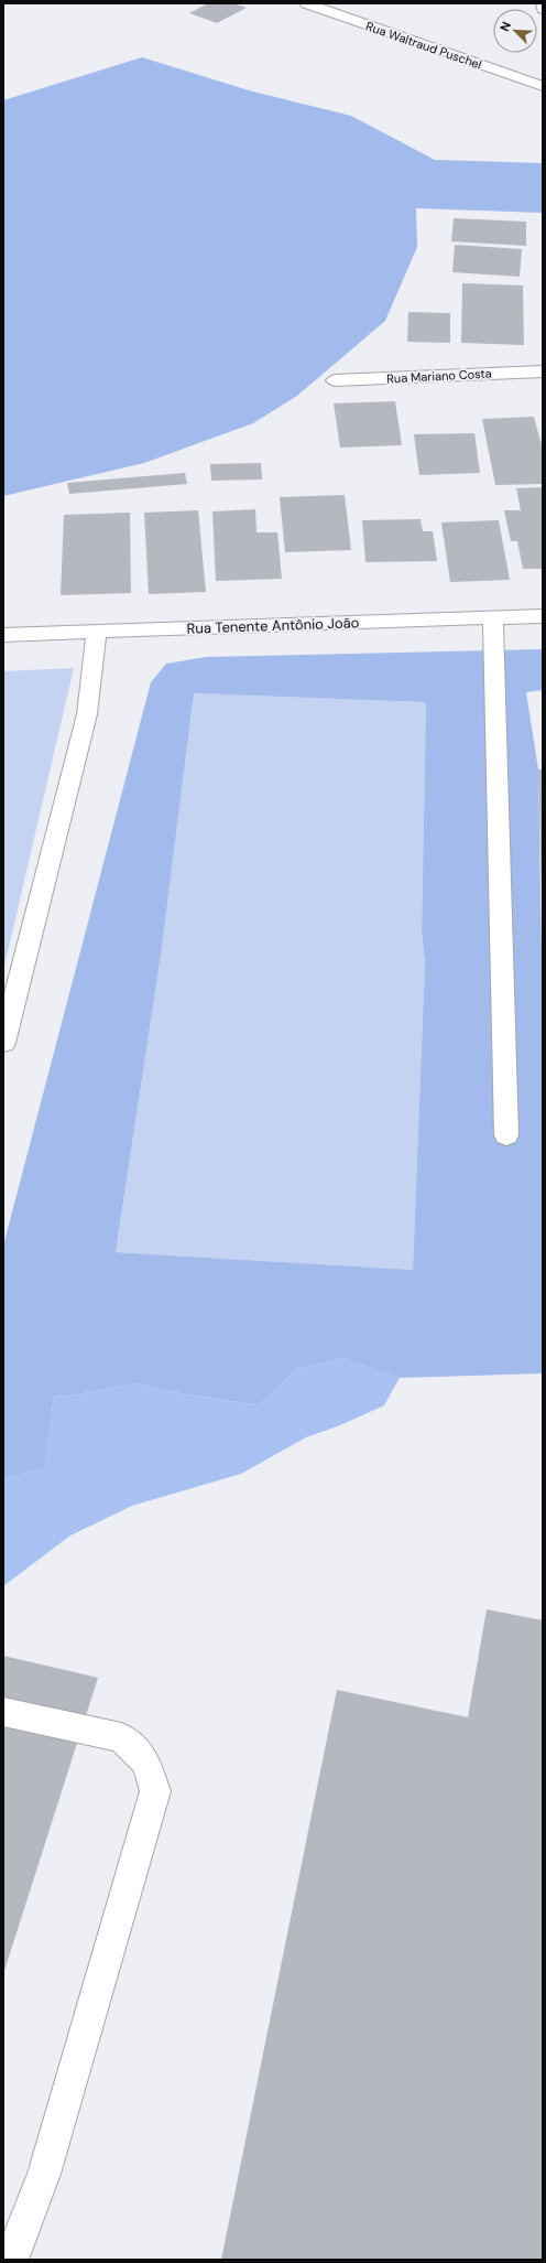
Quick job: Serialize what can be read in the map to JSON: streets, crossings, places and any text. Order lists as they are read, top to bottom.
{
  "streets": {
    "street": ["Rua Waltraud Puschel", "Rua Mariano Costa", "Rua Tenente Antônio João"]
  },
  "north": "top left"
}
